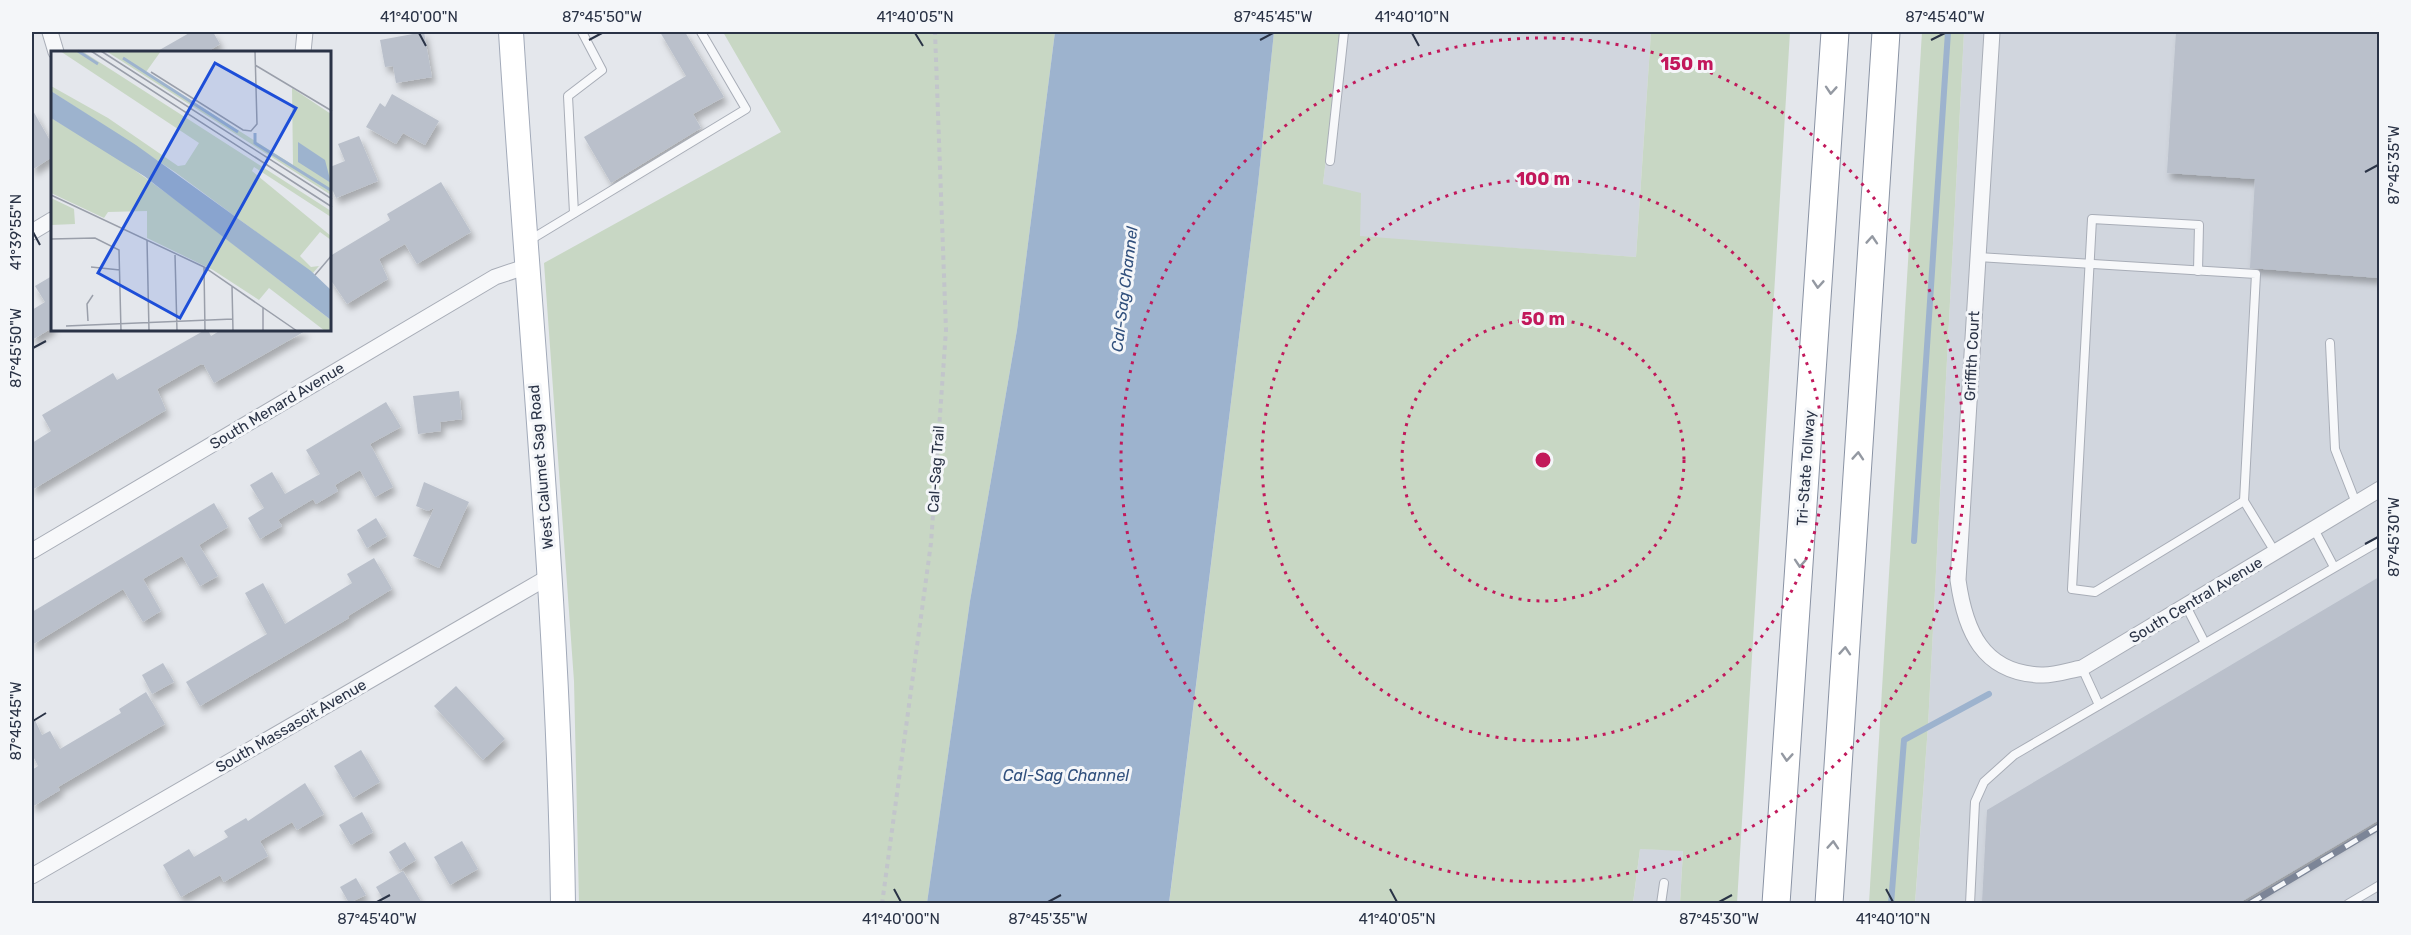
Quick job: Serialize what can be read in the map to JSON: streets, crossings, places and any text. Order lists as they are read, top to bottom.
{
  "streets": {
    "highway": ["Tri-State Tollway"],
    "main road": ["West Calumet Sag Road"],
    "street": [
      "Griffith Court",
      "South Menard Avenue",
      "South Central Avenue",
      "South Massasoit Avenue"
    ],
    "path": ["Cal-Sag Trail"]
  },
  "crossings": [
    ["Griffith Court", "South Central Avenue"],
    ["South Menard Avenue", "West Calumet Sag Road"],
    ["West Calumet Sag Road", "South Massasoit Avenue"]
  ],
  "water": ["Cal-Sag Channel"],
  "coordinates": [
    "41°40'00\"N",
    "87°45'50\"W",
    "41°40'05\"N",
    "87°45'45\"W",
    "41°40'10\"N",
    "87°45'40\"W",
    "87°45'35\"W",
    "41°39'55\"N",
    "87°45'30\"W"
  ],
  "rings": ["150 m", "100 m", "50 m"]
}
